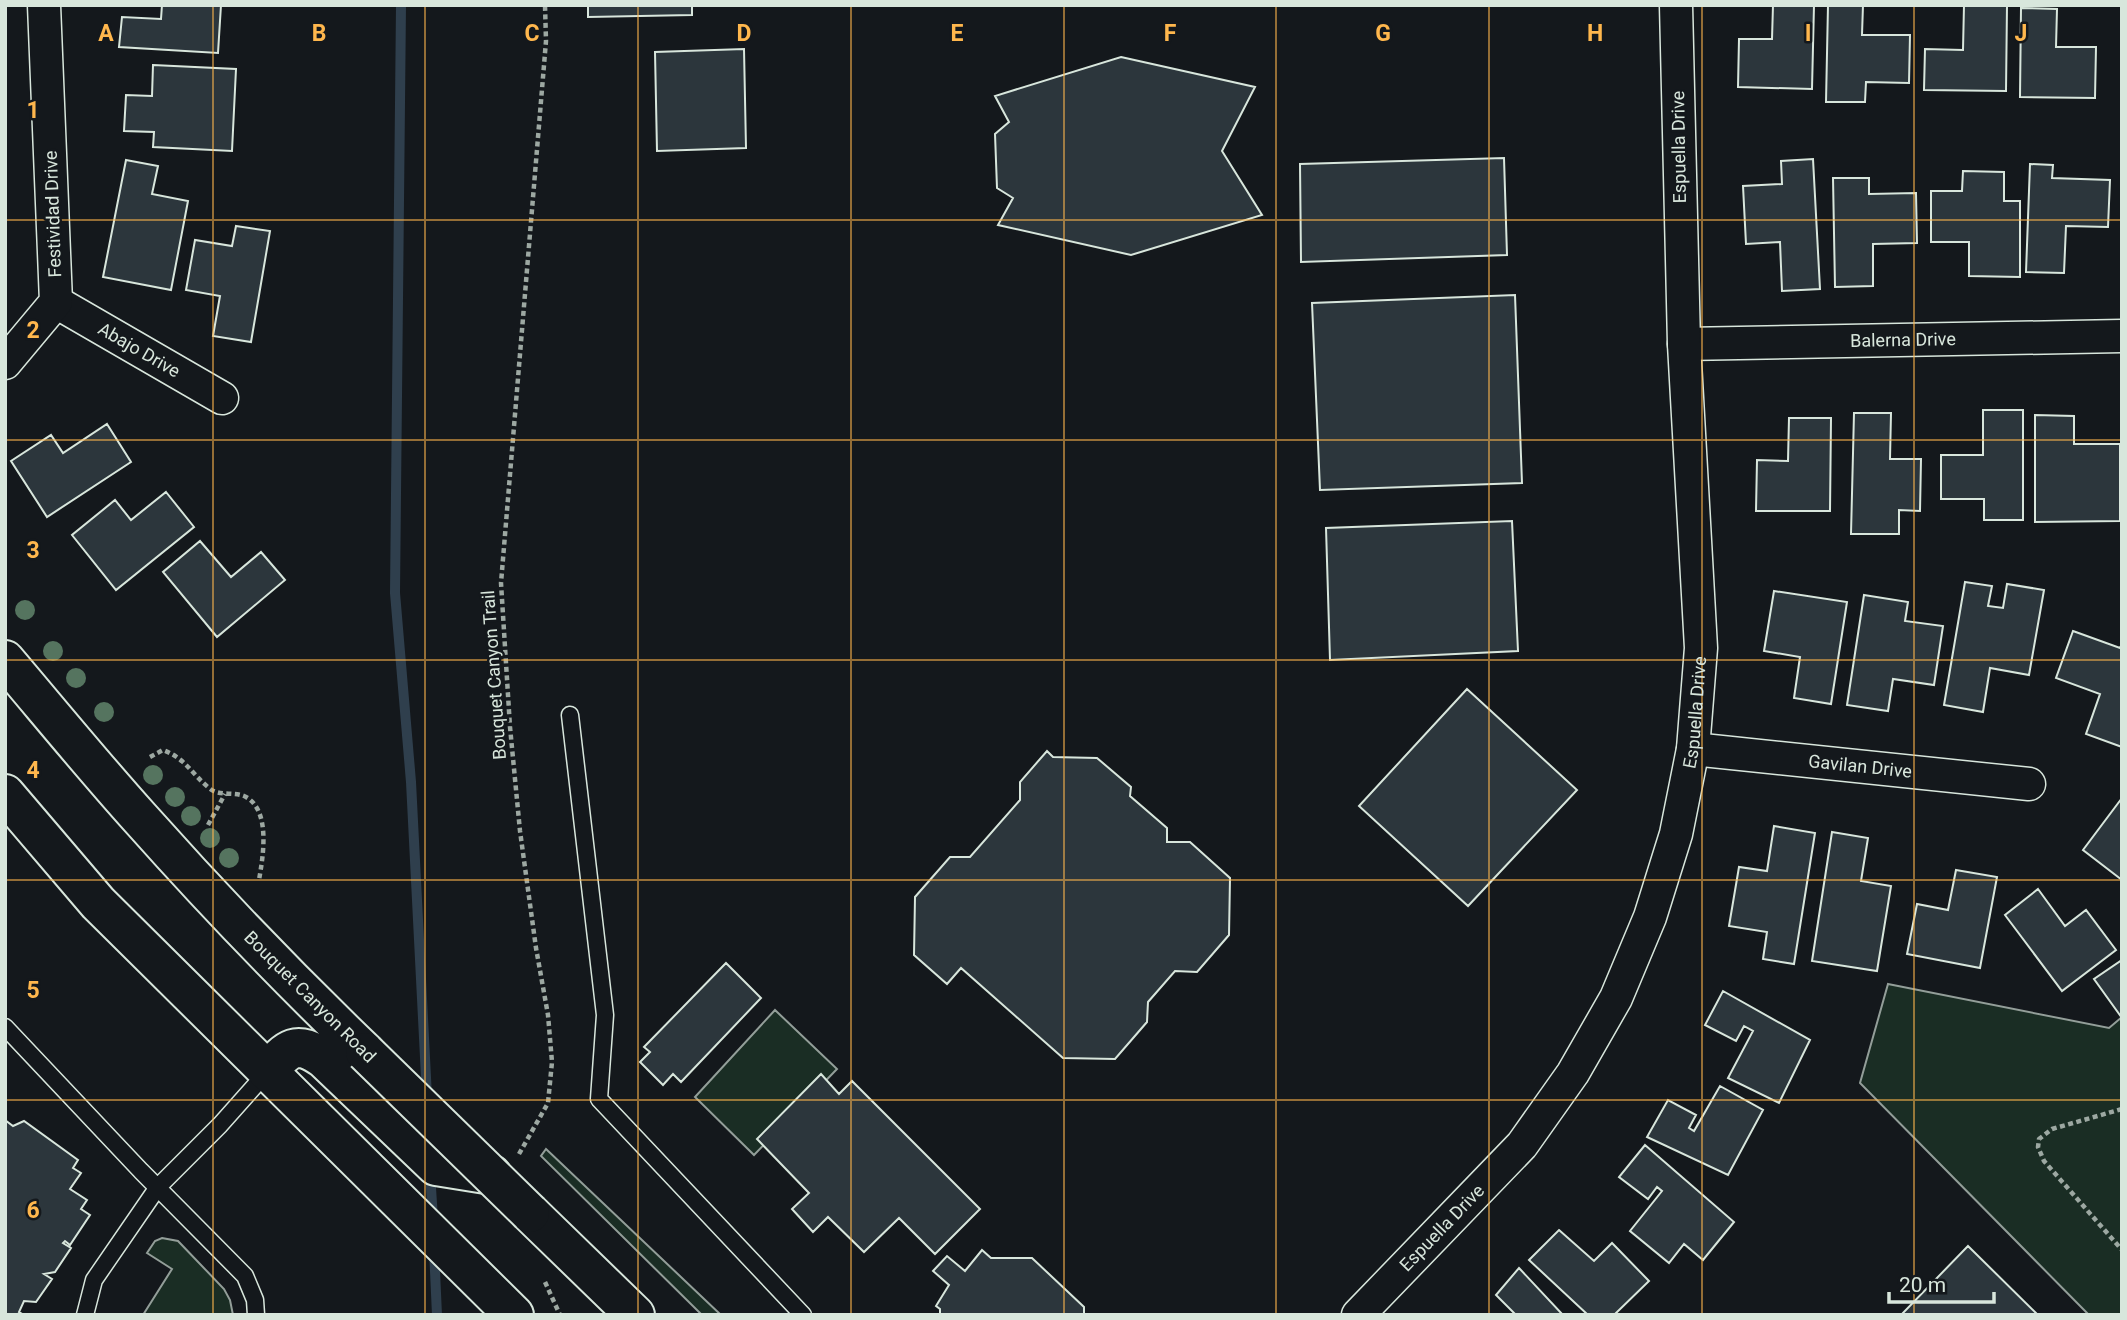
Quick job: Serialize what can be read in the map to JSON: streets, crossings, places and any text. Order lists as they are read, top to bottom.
{
  "streets": {
    "main road": ["Bouquet Canyon Road"],
    "street": [
      "Espuella Drive",
      "Festividad Drive",
      "Balerna Drive",
      "Abajo Drive",
      "Gavilan Drive"
    ],
    "path": ["Bouquet Canyon Trail"]
  },
  "crossings": [
    ["Espuella Drive", "Balerna Drive"],
    ["Espuella Drive", "Gavilan Drive"],
    ["Festividad Drive", "Abajo Drive"],
    ["Bouquet Canyon Trail", "Bouquet Canyon Road"]
  ],
  "scale_bar": "20 m",
  "grid": {
    "columns": [
      "A",
      "B",
      "C",
      "D",
      "E",
      "F",
      "G",
      "H",
      "I",
      "J"
    ],
    "rows": [
      "1",
      "2",
      "3",
      "4",
      "5",
      "6"
    ]
  }
}
